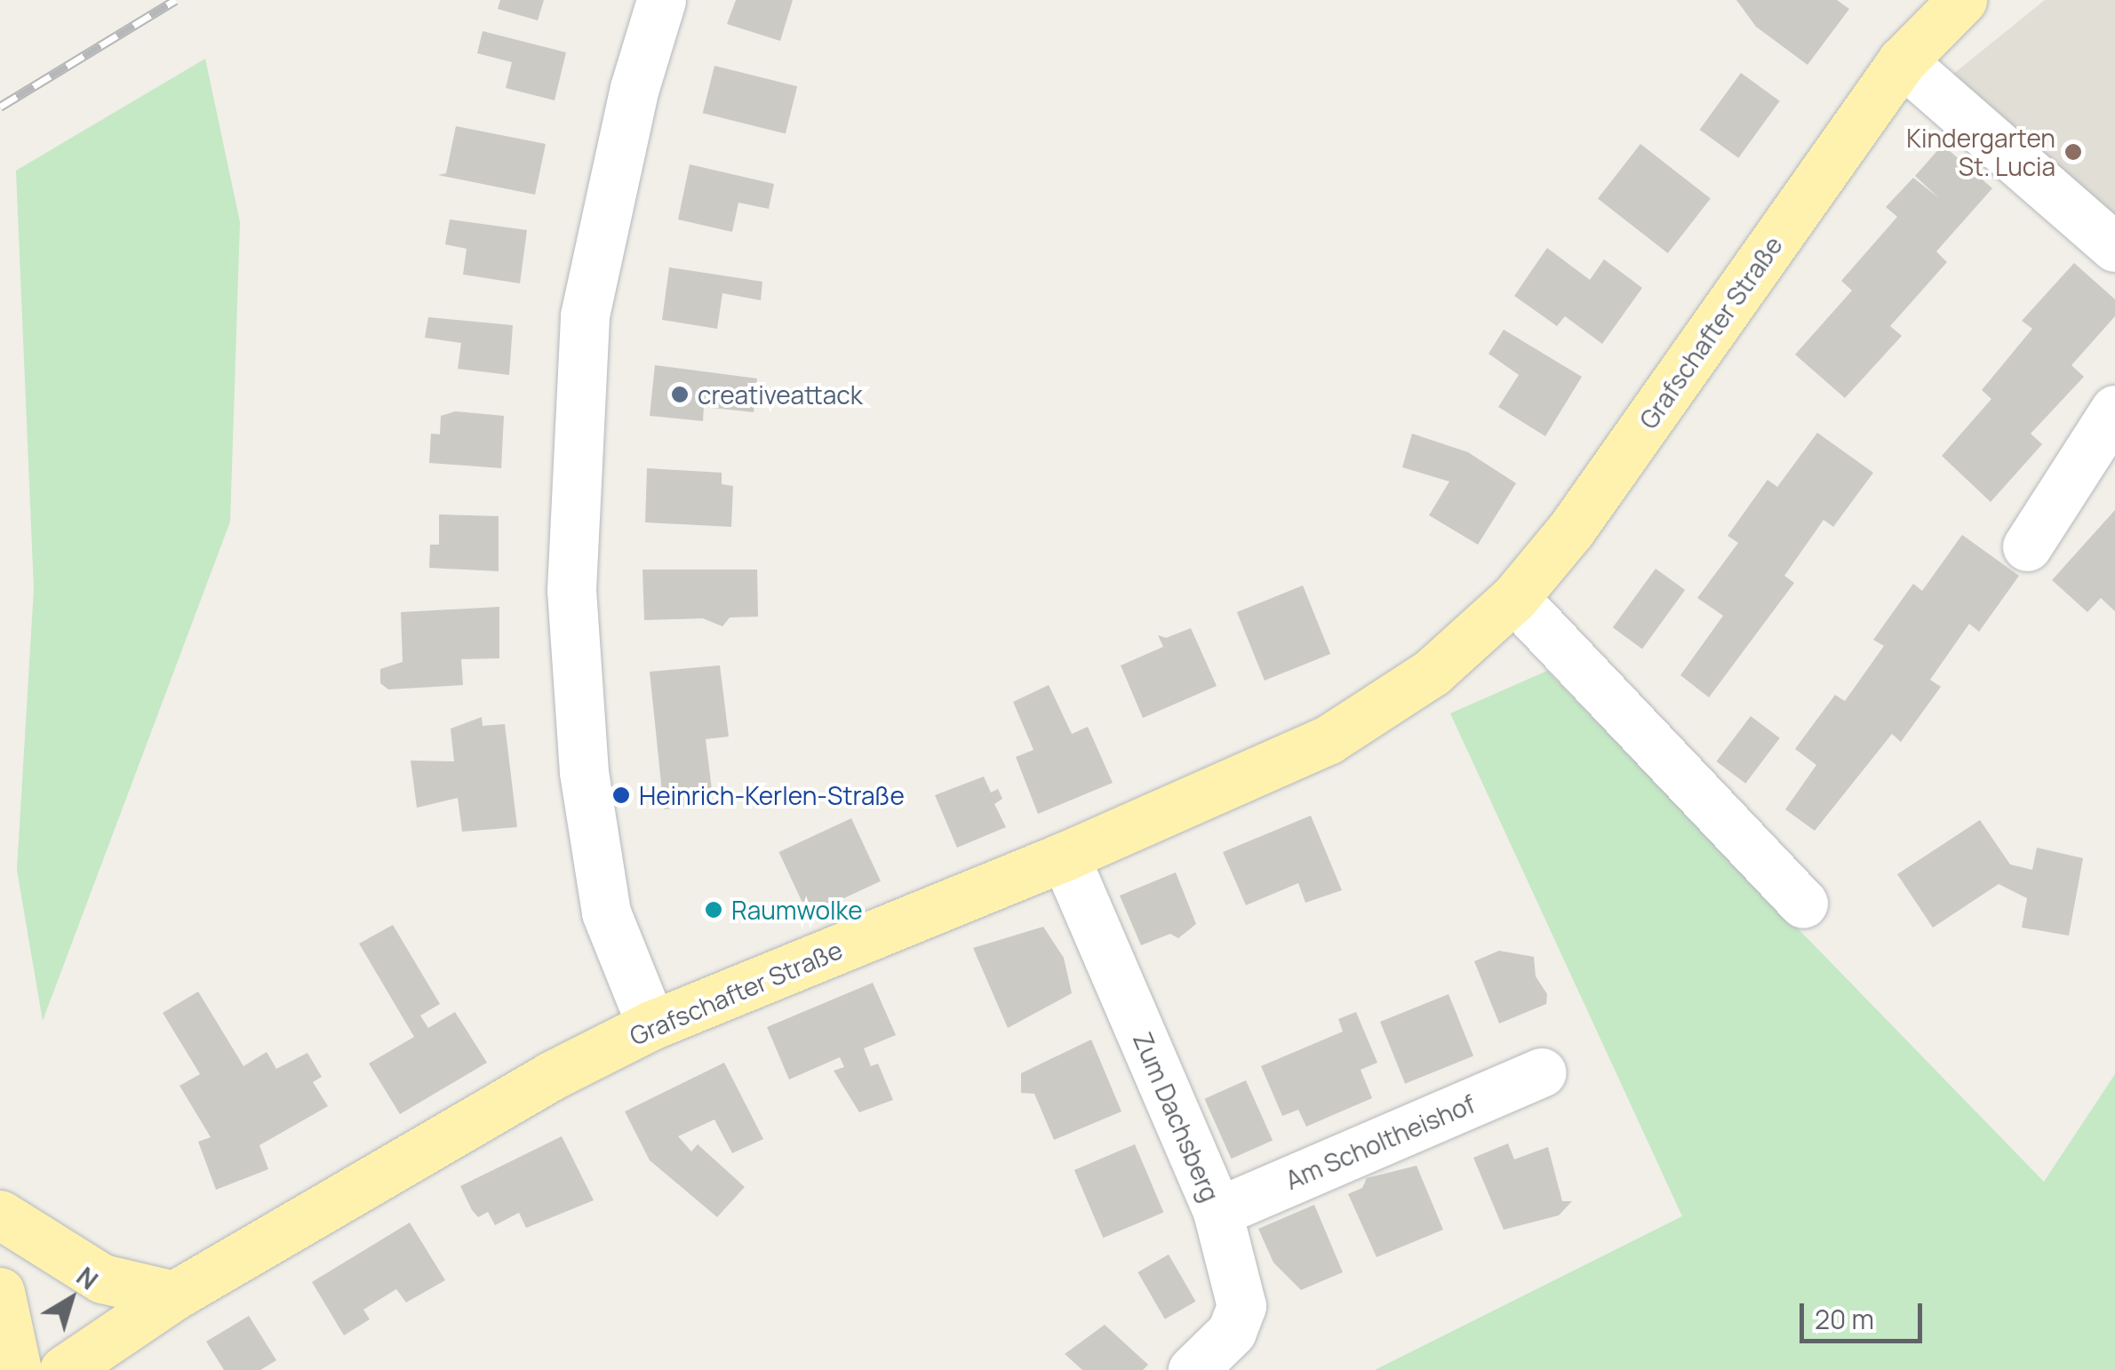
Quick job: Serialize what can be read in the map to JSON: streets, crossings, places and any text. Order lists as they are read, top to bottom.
{
  "streets": {
    "main road": ["Grafschafter Straße"],
    "street": ["Zum Dachsberg", "Am Scholtheishof"]
  },
  "crossings": [
    ["Grafschafter Straße", "Zum Dachsberg"],
    ["Zum Dachsberg", "Am Scholtheishof"]
  ],
  "places": [
    "Kindergarten St. Lucia",
    "creativeattack",
    "Heinrich-Kerlen-Straße",
    "Raumwolke"
  ],
  "scale_bar": "20 m",
  "north": "top right"
}
